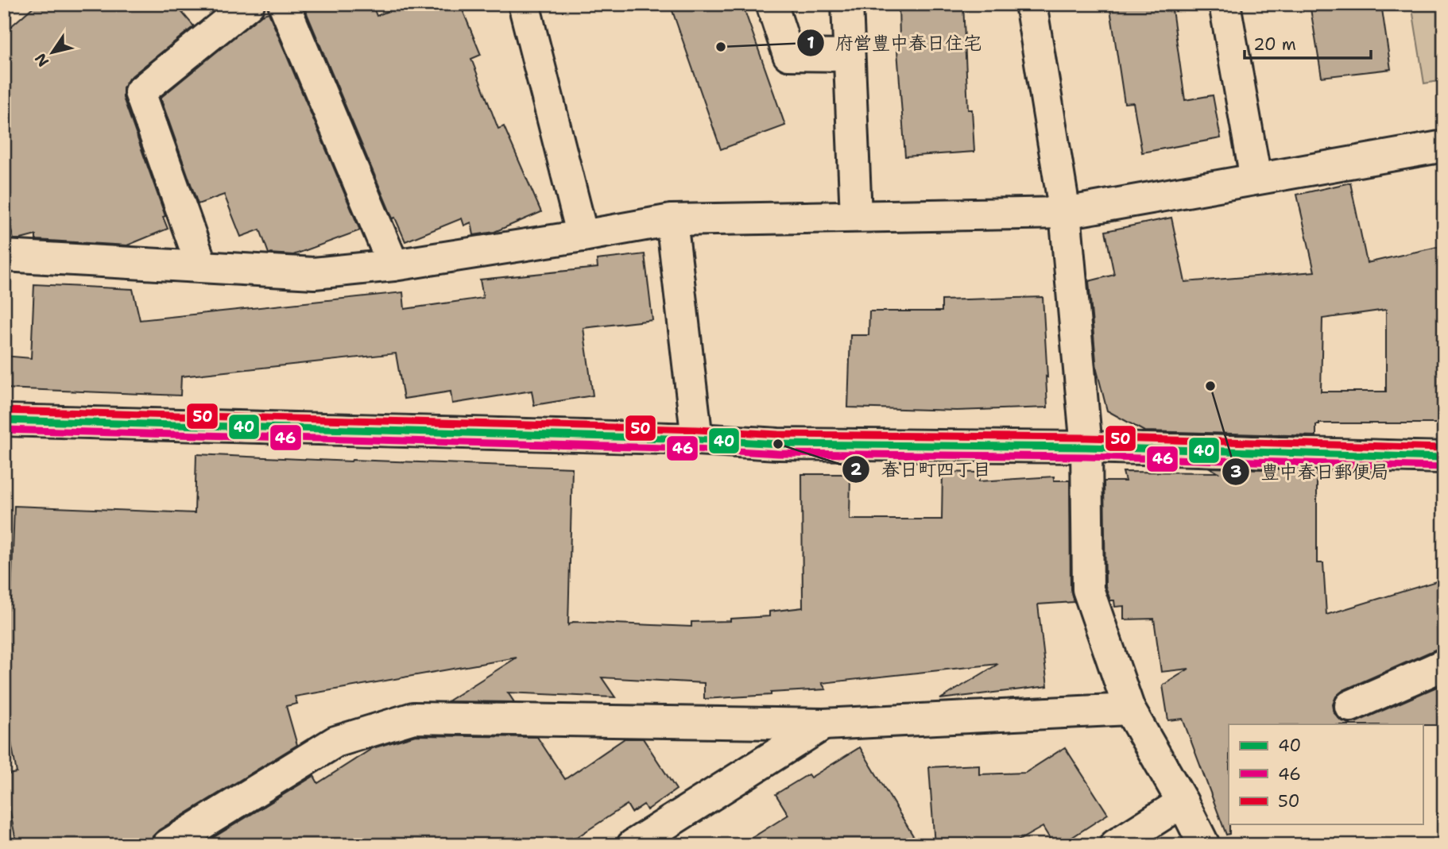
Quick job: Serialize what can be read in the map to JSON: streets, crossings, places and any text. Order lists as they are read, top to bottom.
{
  "places": ["府営豊中春日住宅", "豊中春日郵便局", "春日町四丁目"],
  "lines": ["transit line 50", "transit line 40", "transit line 46"],
  "legend": ["40", "46", "50"],
  "scale_bar": "20 m",
  "north": "bottom left"
}
